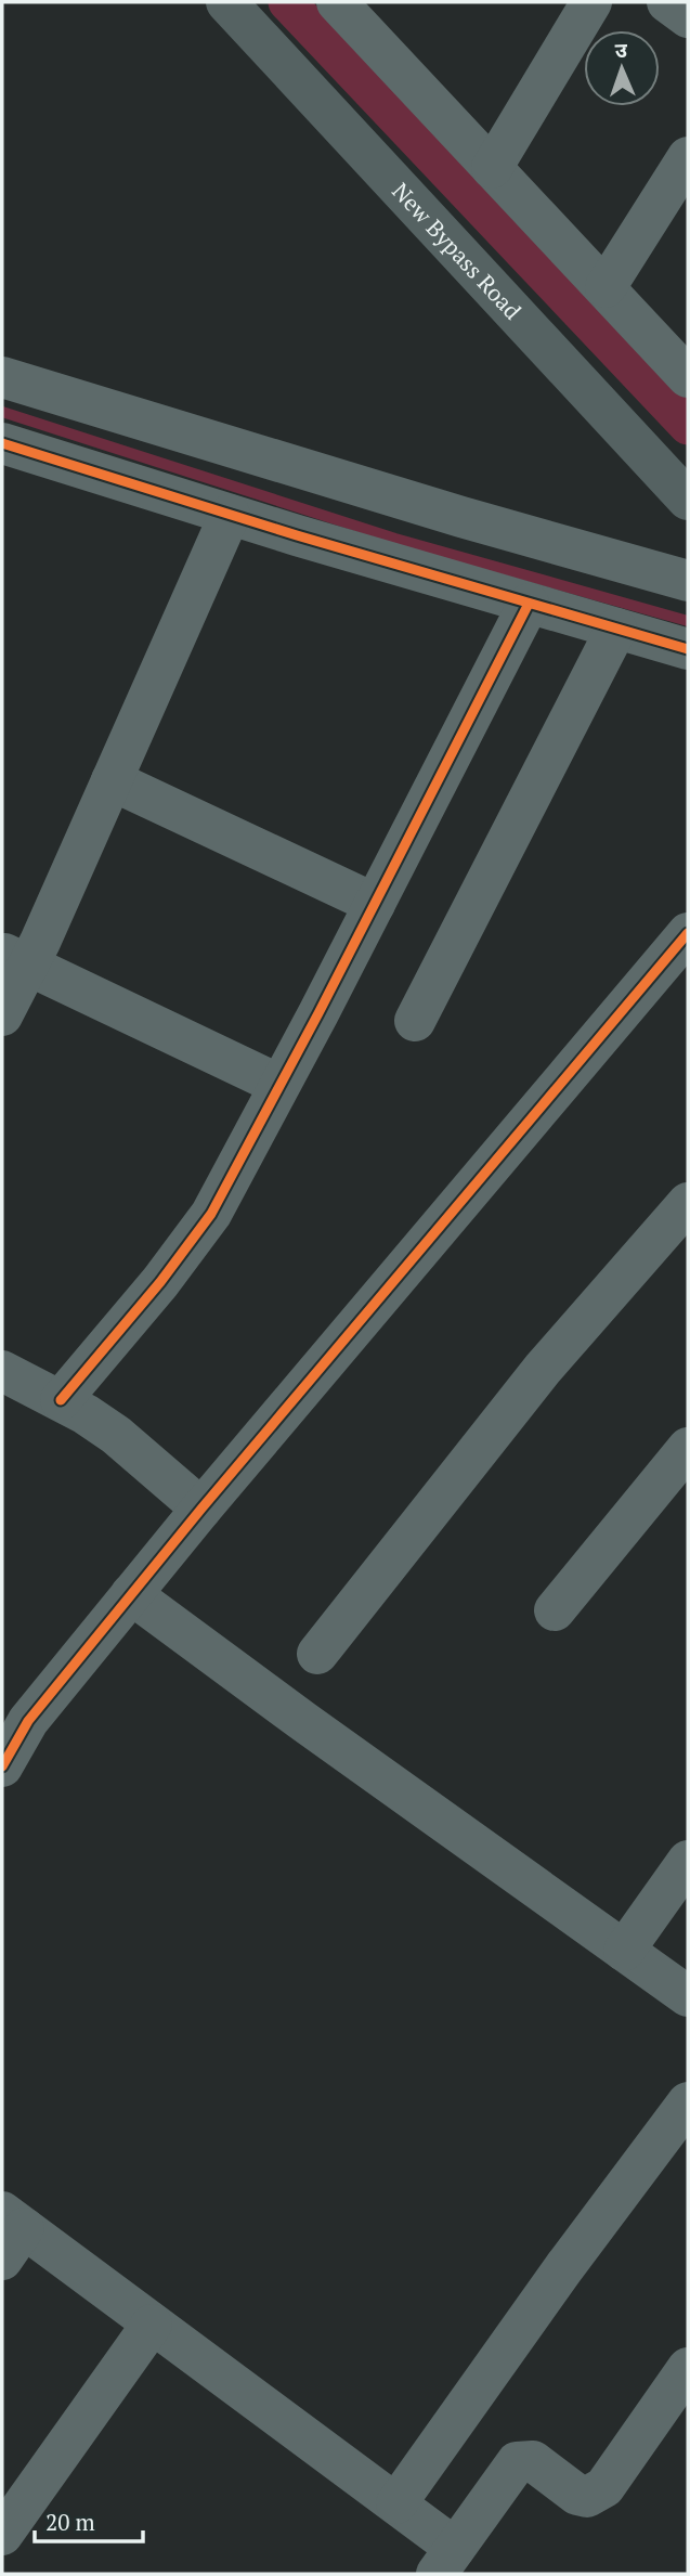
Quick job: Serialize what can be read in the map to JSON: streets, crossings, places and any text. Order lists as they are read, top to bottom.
{
  "streets": {
    "main road": ["New Bypass Road"]
  },
  "scale_bar": "20 m",
  "north": "top"
}
